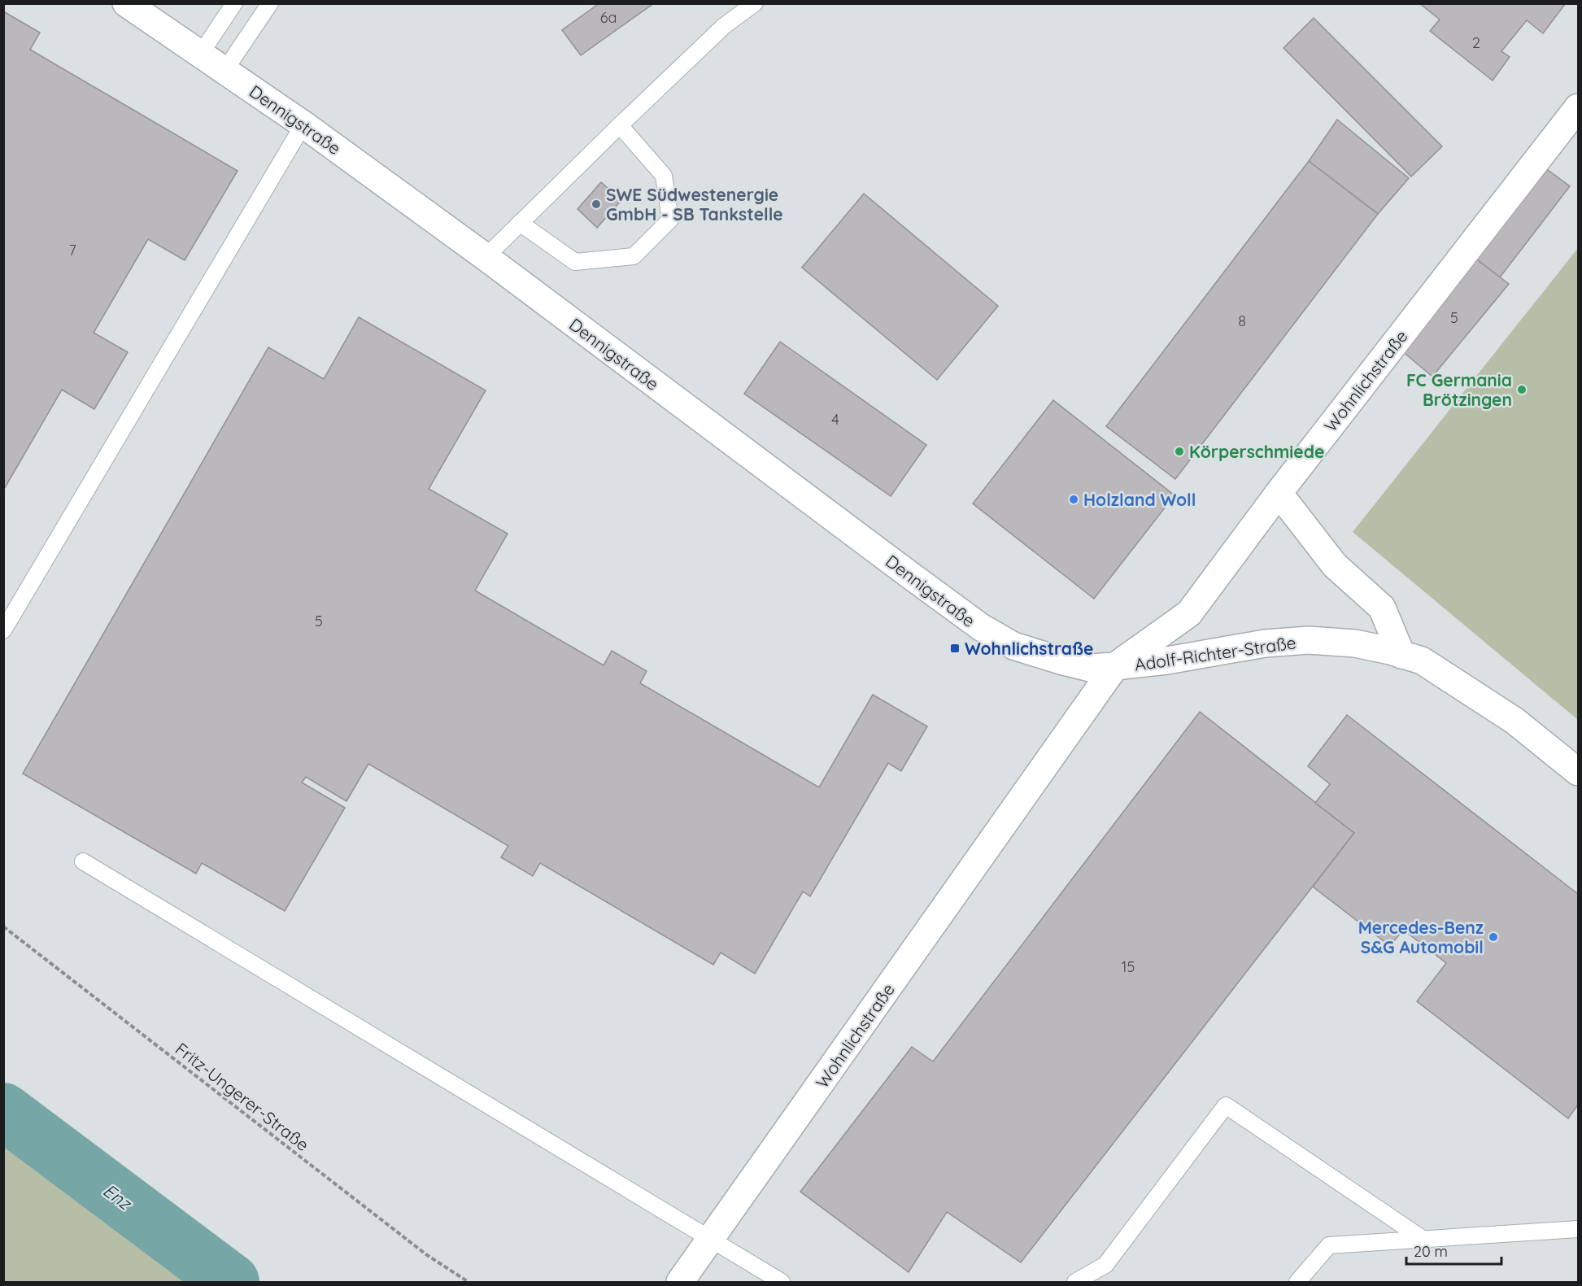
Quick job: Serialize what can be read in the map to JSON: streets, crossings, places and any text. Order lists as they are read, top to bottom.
{
  "streets": {
    "street": ["Dennigstraße", "Wohnlichstraße", "Adolf-Richter-Straße"],
    "path": ["Fritz-Ungerer-Straße"]
  },
  "crossings": [
    ["Dennigstraße", "Wohnlichstraße"],
    ["Dennigstraße", "Adolf-Richter-Straße"],
    ["Wohnlichstraße", "Adolf-Richter-Straße"]
  ],
  "water": ["Enz"],
  "places": {
    "other": [
      "SWE Südwestenergie GmbH - SB Tankstelle",
      "FC Germania Brötzingen",
      "Körperschmiede",
      "Holzland Woll",
      "Mercedes-Benz S&G Automobil"
    ],
    "transit": ["Wohnlichstraße"]
  },
  "house_numbers": [
    "6a",
    "2",
    "7",
    "5",
    "8",
    "4",
    "5",
    "15"
  ],
  "scale_bar": "20 m"
}
